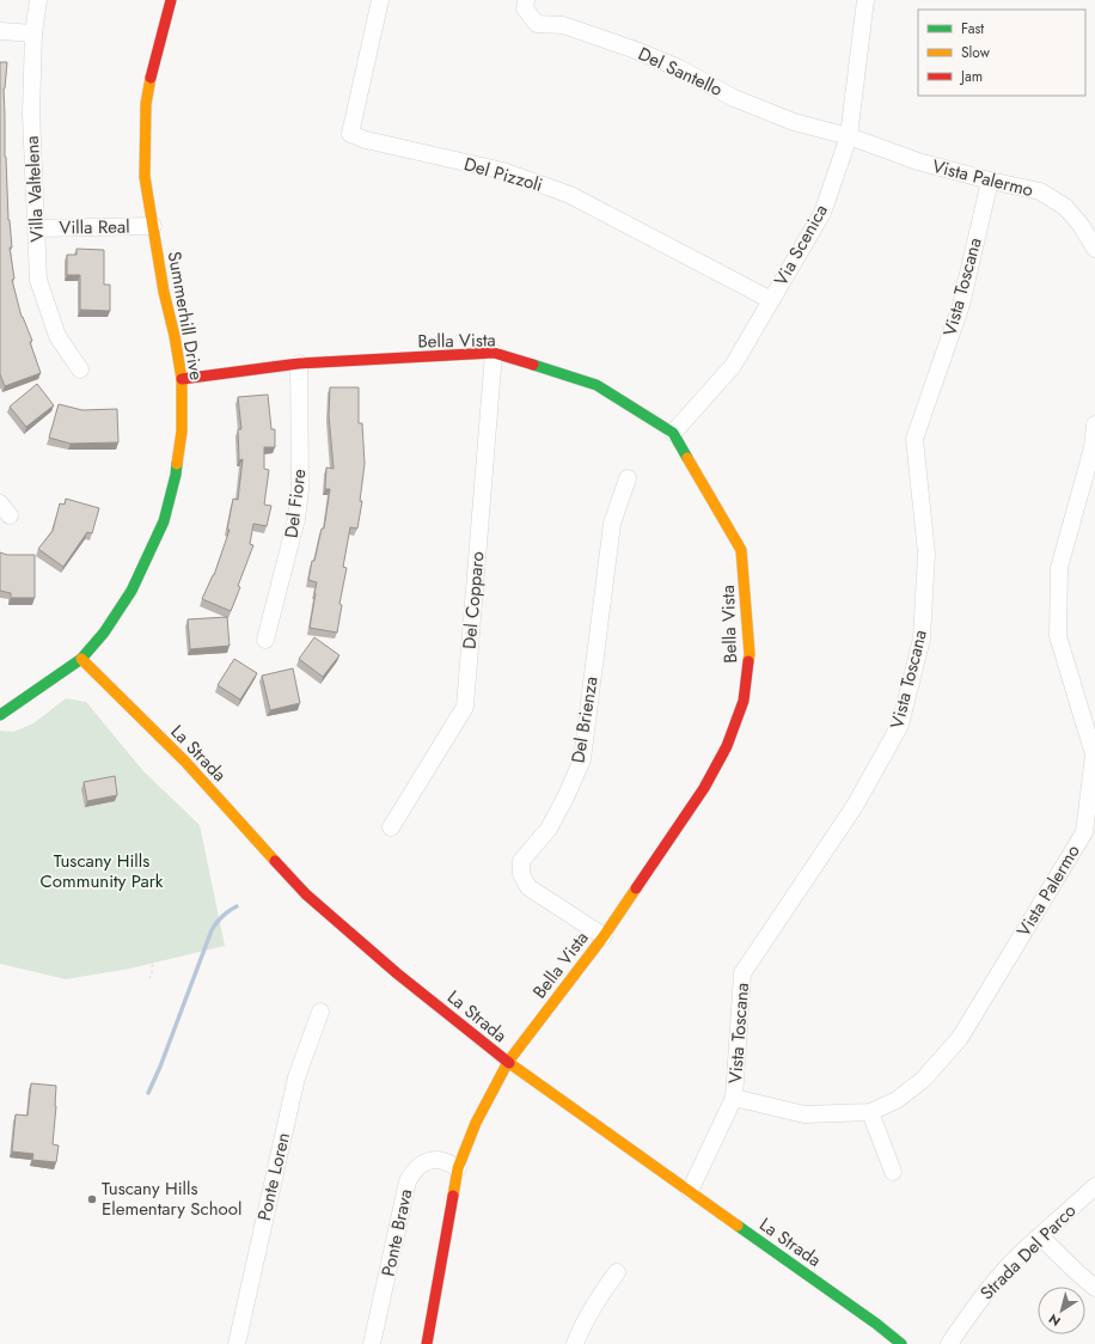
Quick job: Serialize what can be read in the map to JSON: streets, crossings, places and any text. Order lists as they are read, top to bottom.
{
  "streets": {
    "street": [
      "Del Santello",
      "Del Pizzoli",
      "Vista Palermo",
      "Villa Valtelena",
      "Villa Real",
      "Via Scenica",
      "Vista Toscana",
      "Summerhill Drive",
      "Bella Vista",
      "Del Fiore",
      "Del Copparo",
      "Del Brienza",
      "La Strada",
      "Ponte Loren",
      "Ponte Brava",
      "Strada Del Parco"
    ]
  },
  "crossings": [
    ["Del Santello", "Vista Palermo"],
    ["Del Santello", "Via Scenica"],
    ["Del Pizzoli", "Via Scenica"],
    ["Vista Palermo", "Via Scenica"],
    ["Vista Palermo", "Vista Toscana"],
    ["Villa Valtelena", "Villa Real"],
    ["Villa Real", "Summerhill Drive"],
    ["Via Scenica", "Bella Vista"],
    ["Vista Toscana", "La Strada"],
    ["Summerhill Drive", "Bella Vista"],
    ["Summerhill Drive", "La Strada"],
    ["Bella Vista", "Del Fiore"],
    ["Bella Vista", "Del Copparo"],
    ["Bella Vista", "Del Brienza"],
    ["Bella Vista", "La Strada"],
    ["Bella Vista", "Ponte Brava"]
  ],
  "parks": ["Tuscany Hills Community Park"],
  "places": ["Tuscany Hills Elementary School"],
  "legend": ["Fast", "Slow", "Jam"],
  "north": "bottom left"
}
